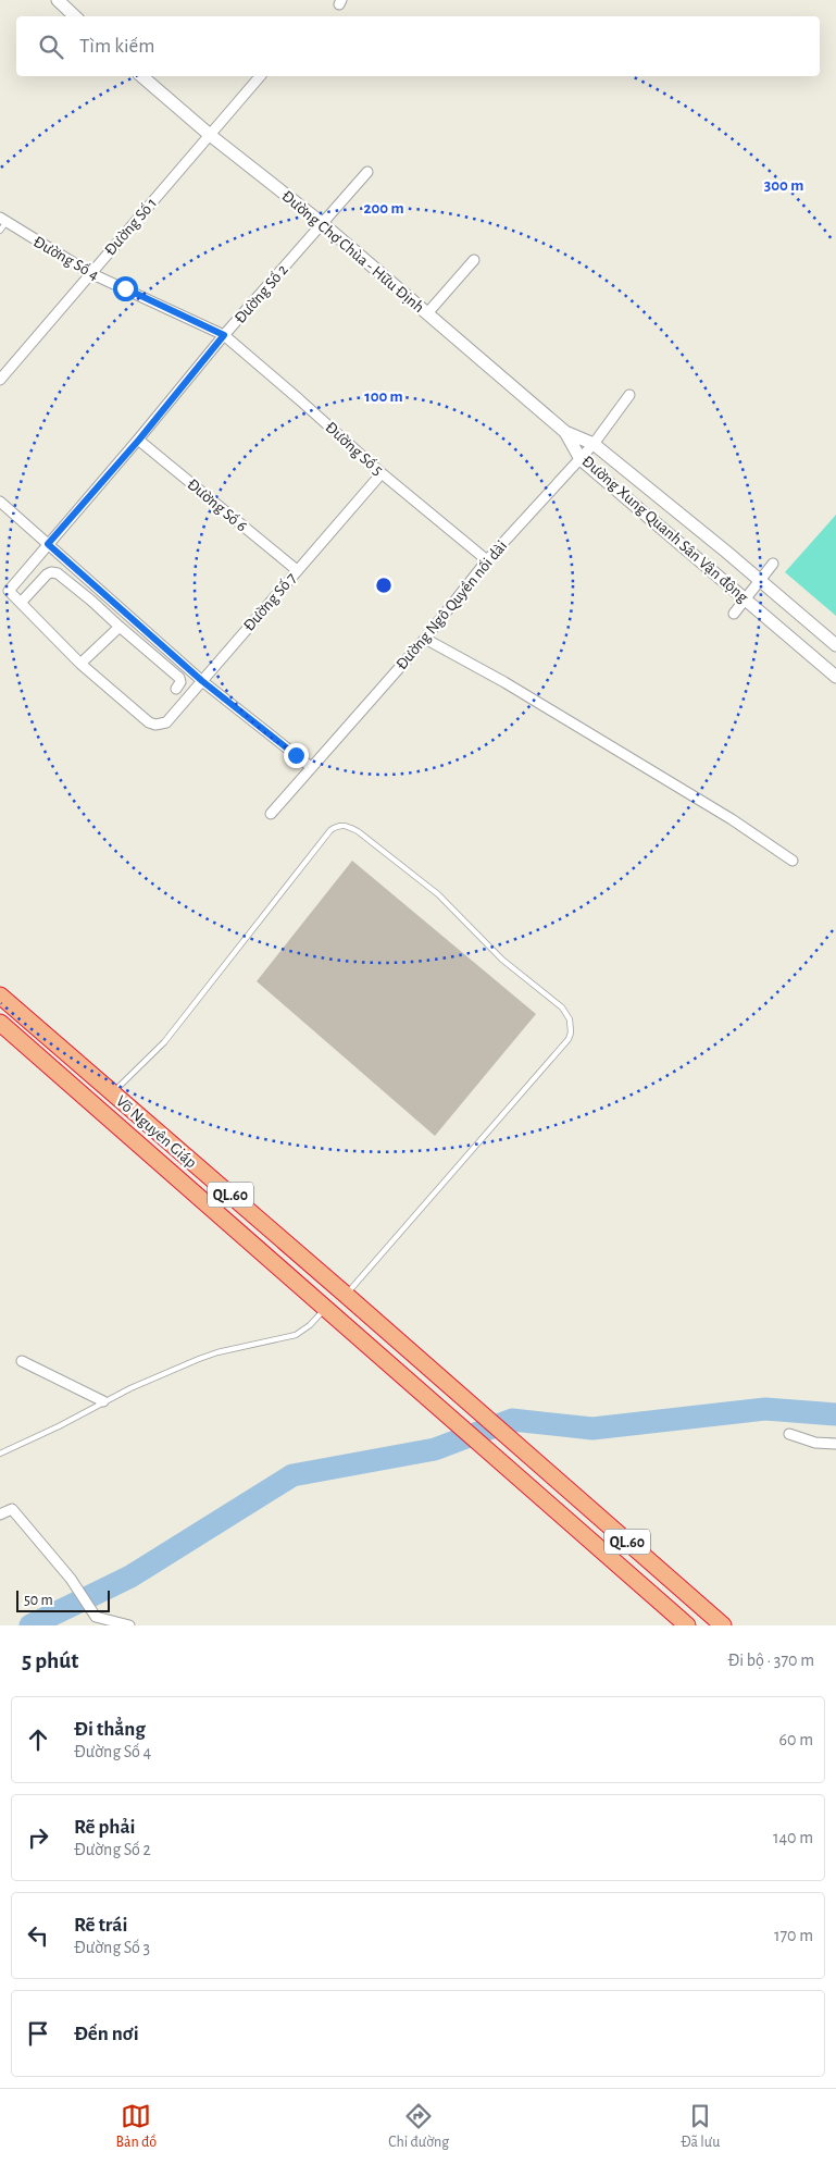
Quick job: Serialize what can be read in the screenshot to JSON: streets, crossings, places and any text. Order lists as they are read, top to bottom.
{
  "streets": {
    "highway": ["Võ Nguyên Giáp", "QL.60"],
    "street": [
      "Đường Số 1",
      "Đường Chợ Chùa - Hữu Định",
      "Đường Số 4",
      "Đường Số 2",
      "Đường Số 5",
      "Đường Số 6",
      "Đường Xung Quanh Sân Vận động",
      "Đường Số 7",
      "Đường Ngô Quyền nối dài"
    ]
  },
  "crossings": [
    ["Đường Số 1", "Đường Chợ Chùa - Hữu Định"],
    ["Đường Số 1", "Đường Số 4"],
    ["Đường Chợ Chùa - Hữu Định", "Đường Số 2"],
    ["Đường Chợ Chùa - Hữu Định", "Đường Xung Quanh Sân Vận động"],
    ["Đường Số 4", "Đường Số 2"],
    ["Đường Số 4", "Đường Số 5"],
    ["Đường Số 2", "Đường Số 5"],
    ["Đường Số 2", "Đường Số 6"],
    ["Đường Số 5", "Đường Số 7"],
    ["Đường Số 5", "Đường Ngô Quyền nối dài"],
    ["Đường Số 6", "Đường Số 7"],
    ["Đường Xung Quanh Sân Vận động", "Đường Ngô Quyền nối dài"]
  ],
  "scale_bar": "50 m",
  "page": {
    "search": "Tìm kiếm",
    "scale": "50 m",
    "heading": ["5 phút", "Đi bộ · 370 m"],
    "list": [
      ["Đi thẳng", "Đường Số 4", "60 m"],
      ["Rẽ phải", "Đường Số 2", "140 m"],
      ["Rẽ trái", "Đường Số 3", "170 m"],
      "Đến nơi"
    ],
    "nav": ["Bản đồ", "Chỉ đường", "Đã lưu"]
  },
  "rings": ["300 m", "200 m", "100 m"]
}
